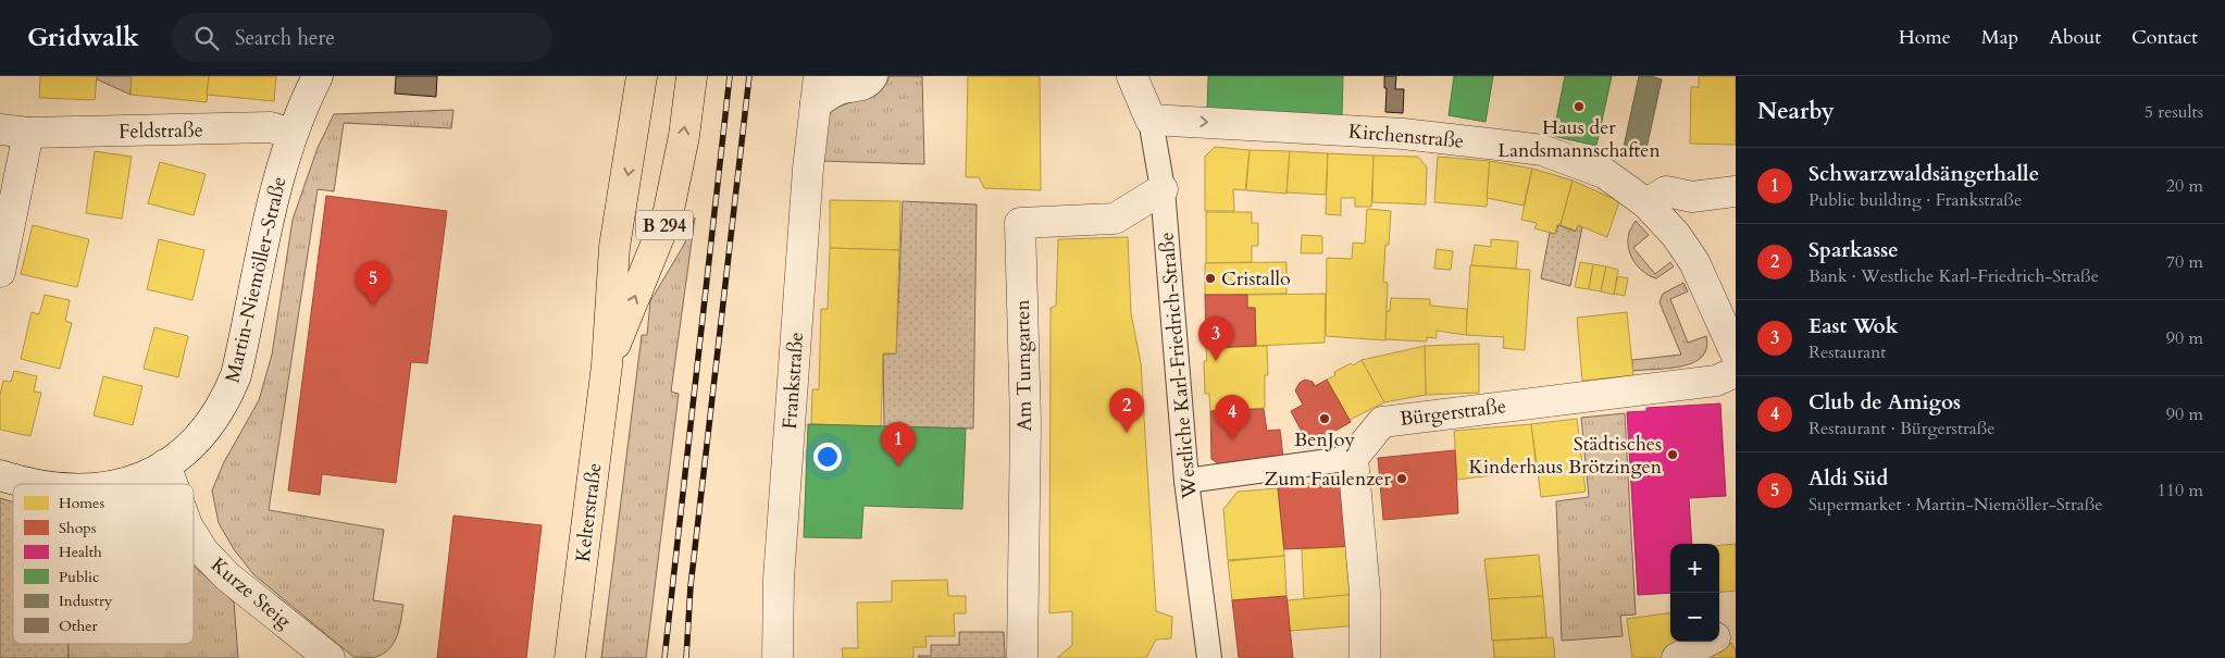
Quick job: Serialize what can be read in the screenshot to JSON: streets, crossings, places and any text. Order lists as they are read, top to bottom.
{
  "streets": {
    "main road": ["B 294", "Kelterstraße"],
    "street": [
      "Feldstraße",
      "Kirchenstraße",
      "Martin-Niemöller-Straße",
      "Am Turngarten",
      "Westliche Karl-Friedrich-Straße",
      "Frankstraße",
      "Bürgerstraße",
      "Kurze Steig"
    ]
  },
  "crossings": [
    ["Feldstraße", "Martin-Niemöller-Straße"],
    ["Kirchenstraße", "Westliche Karl-Friedrich-Straße"],
    ["Martin-Niemöller-Straße", "Kurze Steig"],
    ["Am Turngarten", "Westliche Karl-Friedrich-Straße"]
  ],
  "one_way": ["Kirchenstraße"],
  "places": [
    "Haus der Landsmannschaften",
    "Cristallo",
    "BenJoy",
    "Städtisches Kinderhaus Brötzingen",
    "Zum Faulenzer"
  ],
  "legend": [
    "Homes",
    "Shops",
    "Health",
    "Public",
    "Industry",
    "Other"
  ],
  "page": {
    "header": "Gridwalk",
    "search": "Search here",
    "nav": [
      "Home",
      "Map",
      "About",
      "Contact"
    ],
    "heading": ["Nearby", "5 results"],
    "list": [
      {
        "mark": "1",
        "name": "Schwarzwaldsängerhalle",
        "note": "Public building · Frankstraße",
        "value": "20 m"
      },
      {
        "mark": "2",
        "name": "Sparkasse",
        "note": "Bank · Westliche Karl-Friedrich-Straße",
        "value": "70 m"
      },
      {
        "mark": "3",
        "name": "East Wok",
        "note": "Restaurant",
        "value": "90 m"
      },
      {
        "mark": "4",
        "name": "Club de Amigos",
        "note": "Restaurant · Bürgerstraße",
        "value": "90 m"
      },
      {
        "mark": "5",
        "name": "Aldi Süd",
        "note": "Supermarket · Martin-Niemöller-Straße",
        "value": "110 m"
      }
    ],
    "pins": [
      "5",
      "3",
      "2",
      "4",
      "1"
    ],
    "map_buttons": ["+", "−"]
  }
}
